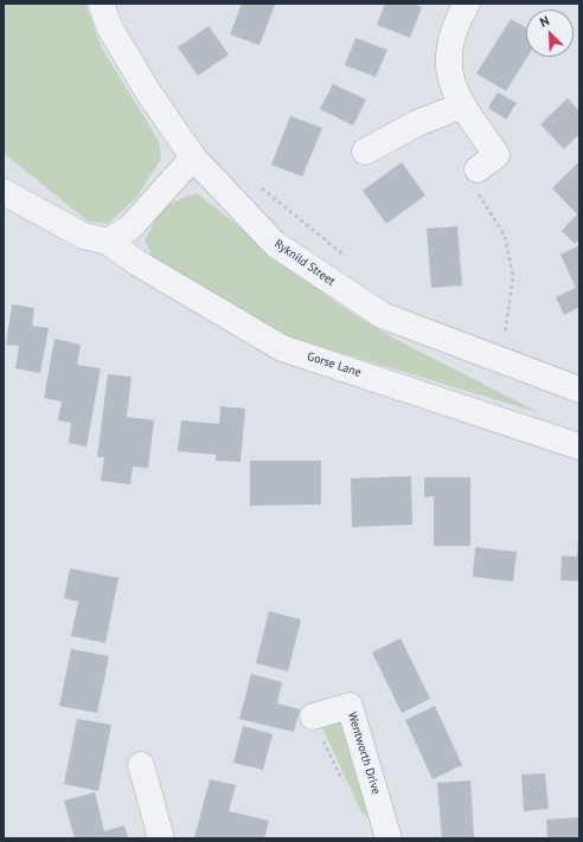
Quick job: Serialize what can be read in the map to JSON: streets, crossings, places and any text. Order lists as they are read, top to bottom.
{
  "streets": {
    "street": ["Ryknild Street", "Gorse Lane", "Wentworth Drive"]
  },
  "north": "top left"
}
